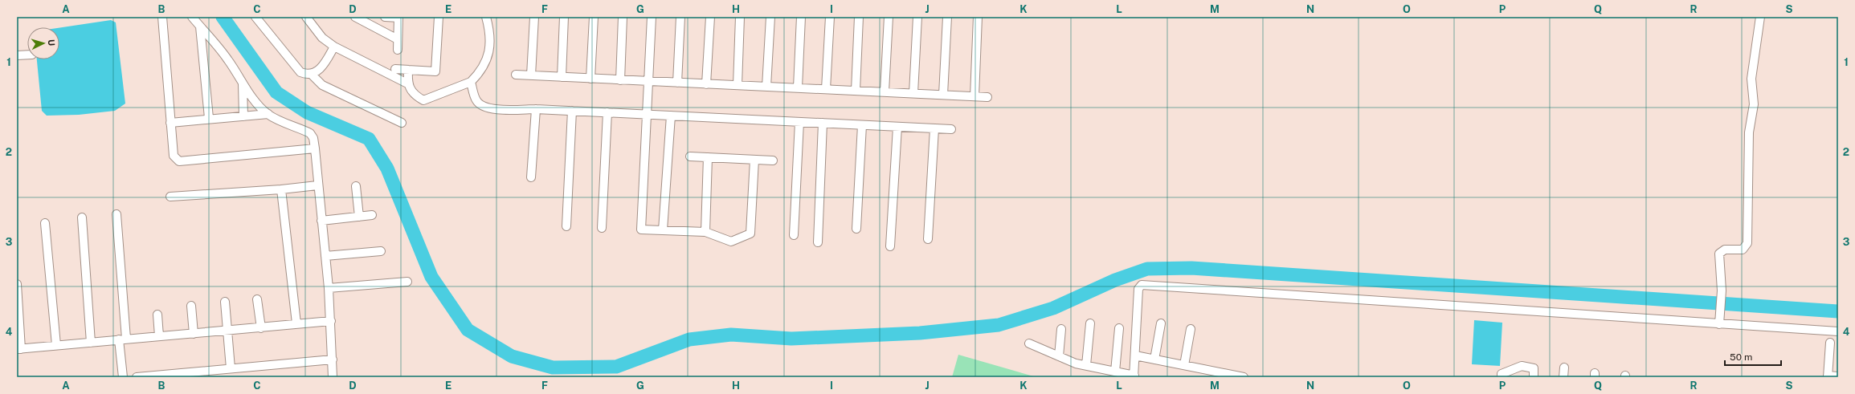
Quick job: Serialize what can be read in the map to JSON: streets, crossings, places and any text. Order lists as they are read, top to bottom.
{
  "scale_bar": "50 m",
  "north": "right",
  "grid": {
    "columns": [
      "A",
      "B",
      "C",
      "D",
      "E",
      "F",
      "G",
      "H",
      "I",
      "J",
      "K",
      "L",
      "M",
      "N",
      "O",
      "P",
      "Q",
      "R",
      "S"
    ],
    "rows": [
      "1",
      "2",
      "3",
      "4"
    ]
  }
}
